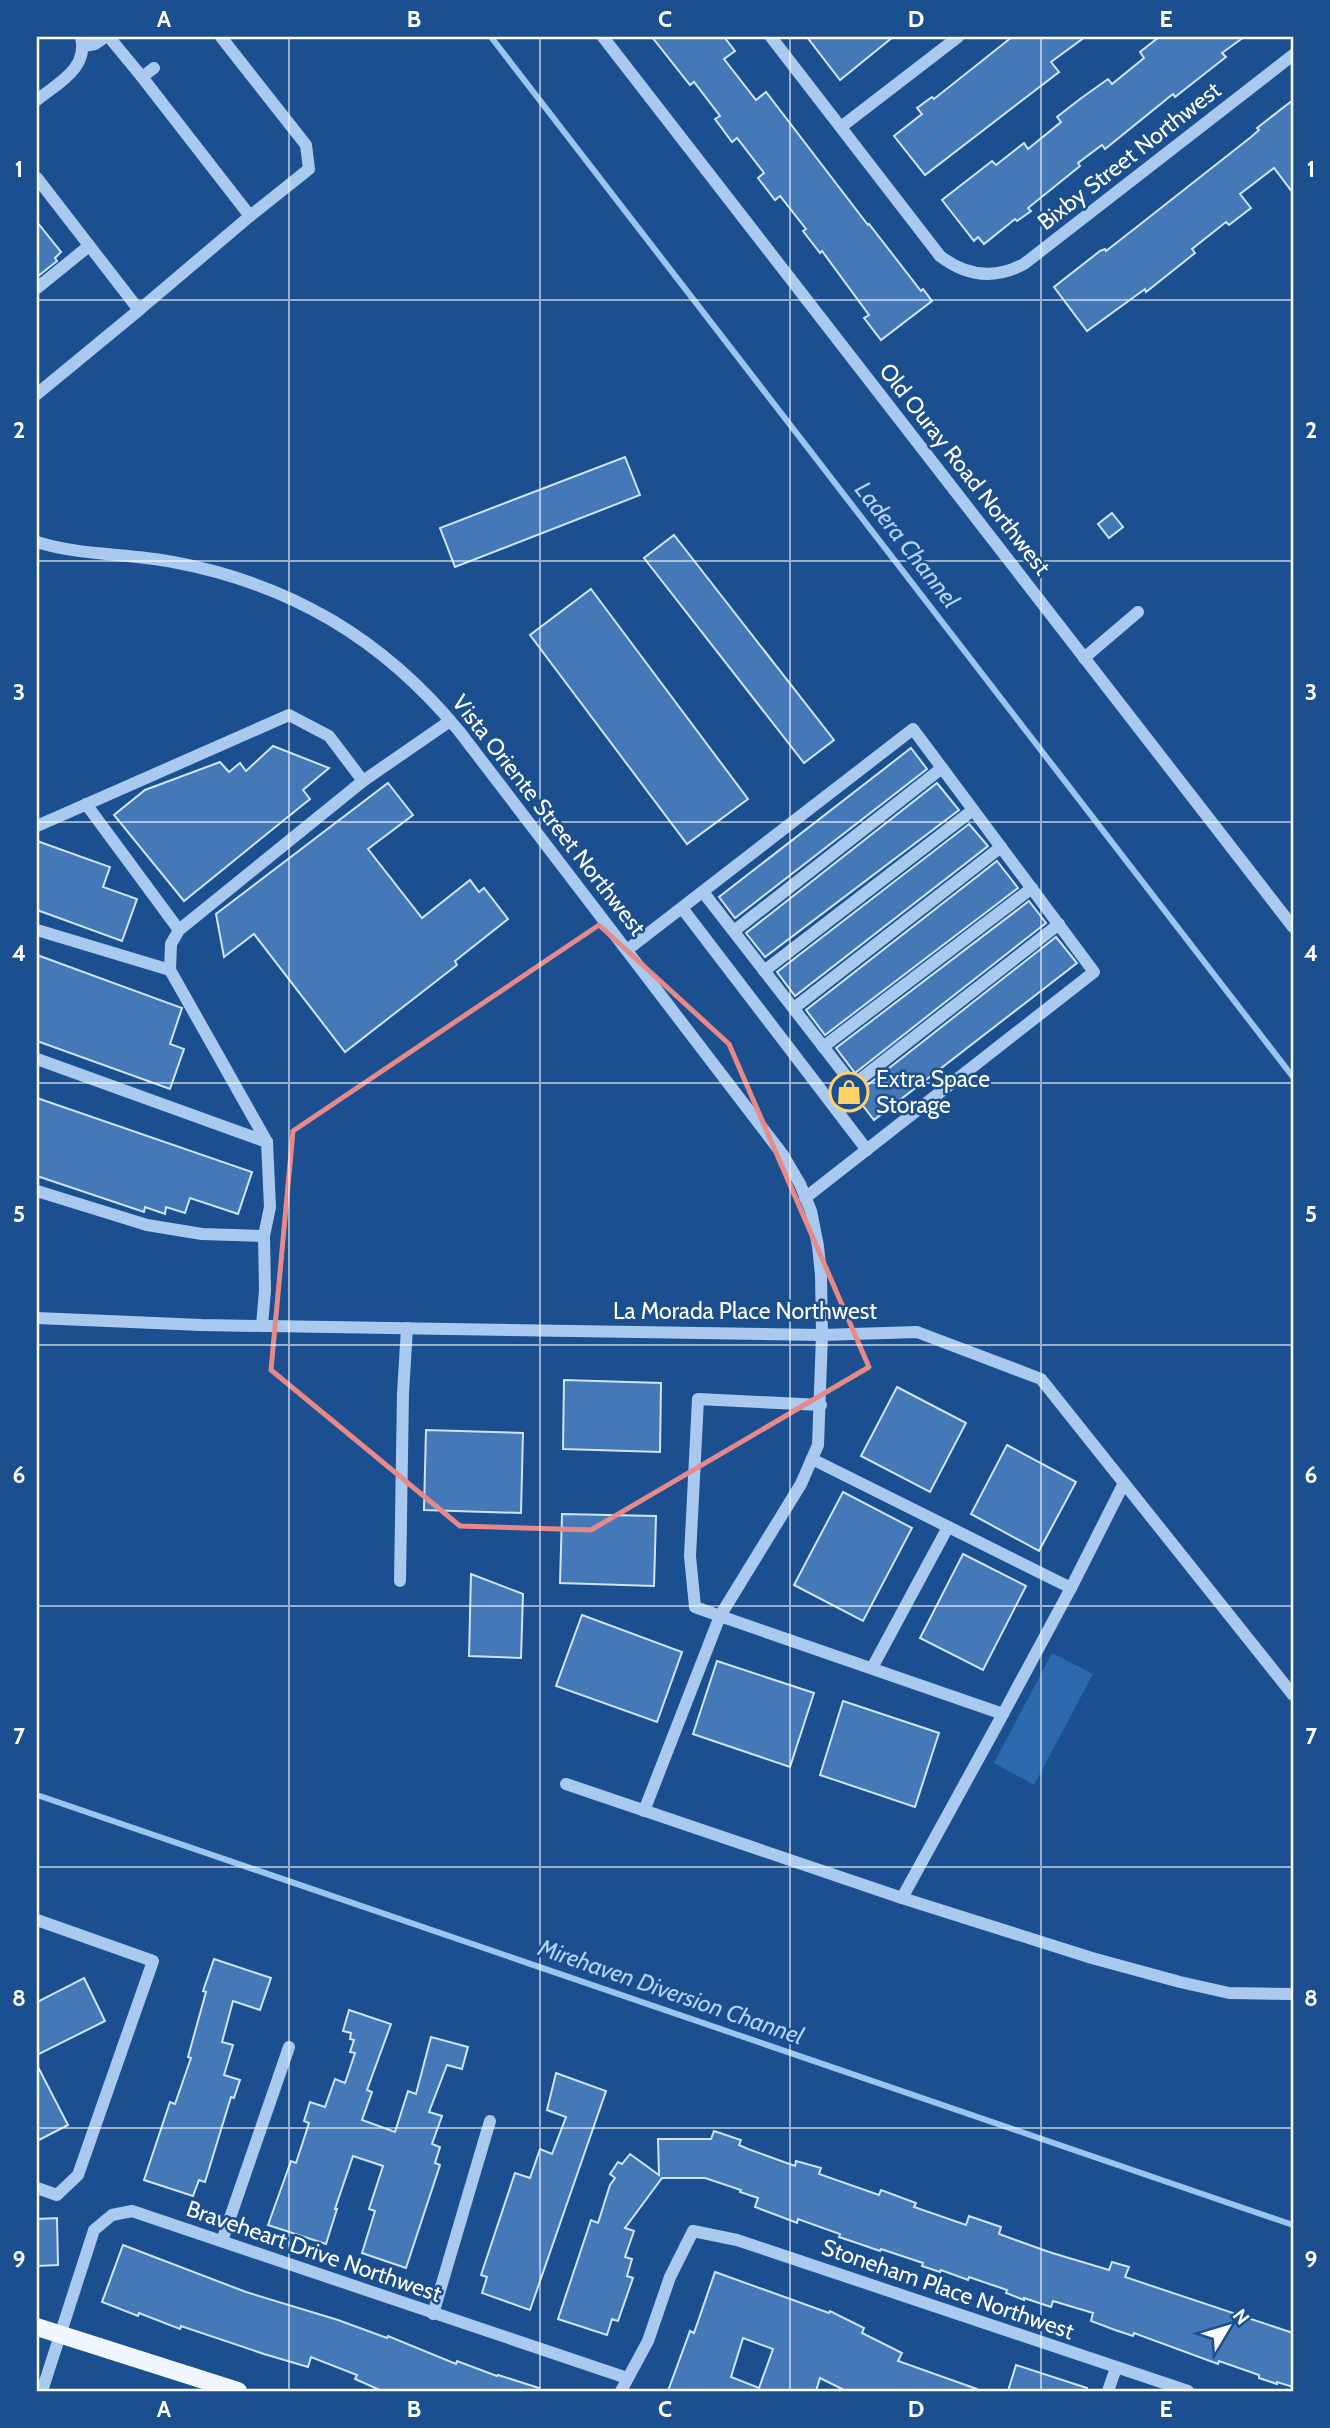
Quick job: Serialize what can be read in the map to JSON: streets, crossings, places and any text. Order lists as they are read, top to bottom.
{
  "streets": {
    "street": [
      "Bixby Street Northwest",
      "Old Ouray Road Northwest",
      "Vista Oriente Street Northwest",
      "La Morada Place Northwest",
      "Braveheart Drive Northwest",
      "Stoneham Place Northwest"
    ]
  },
  "crossings": [
    ["Vista Oriente Street Northwest", "La Morada Place Northwest"],
    ["Braveheart Drive Northwest", "Stoneham Place Northwest"]
  ],
  "water": ["Ladera Channel", "Mirehaven Diversion Channel"],
  "places": {
    "shop": ["Extra Space Storage"]
  },
  "north": "top right",
  "grid": {
    "columns": [
      "A",
      "B",
      "C",
      "D",
      "E"
    ],
    "rows": [
      "1",
      "2",
      "3",
      "4",
      "5",
      "6",
      "7",
      "8",
      "9"
    ]
  }
}
